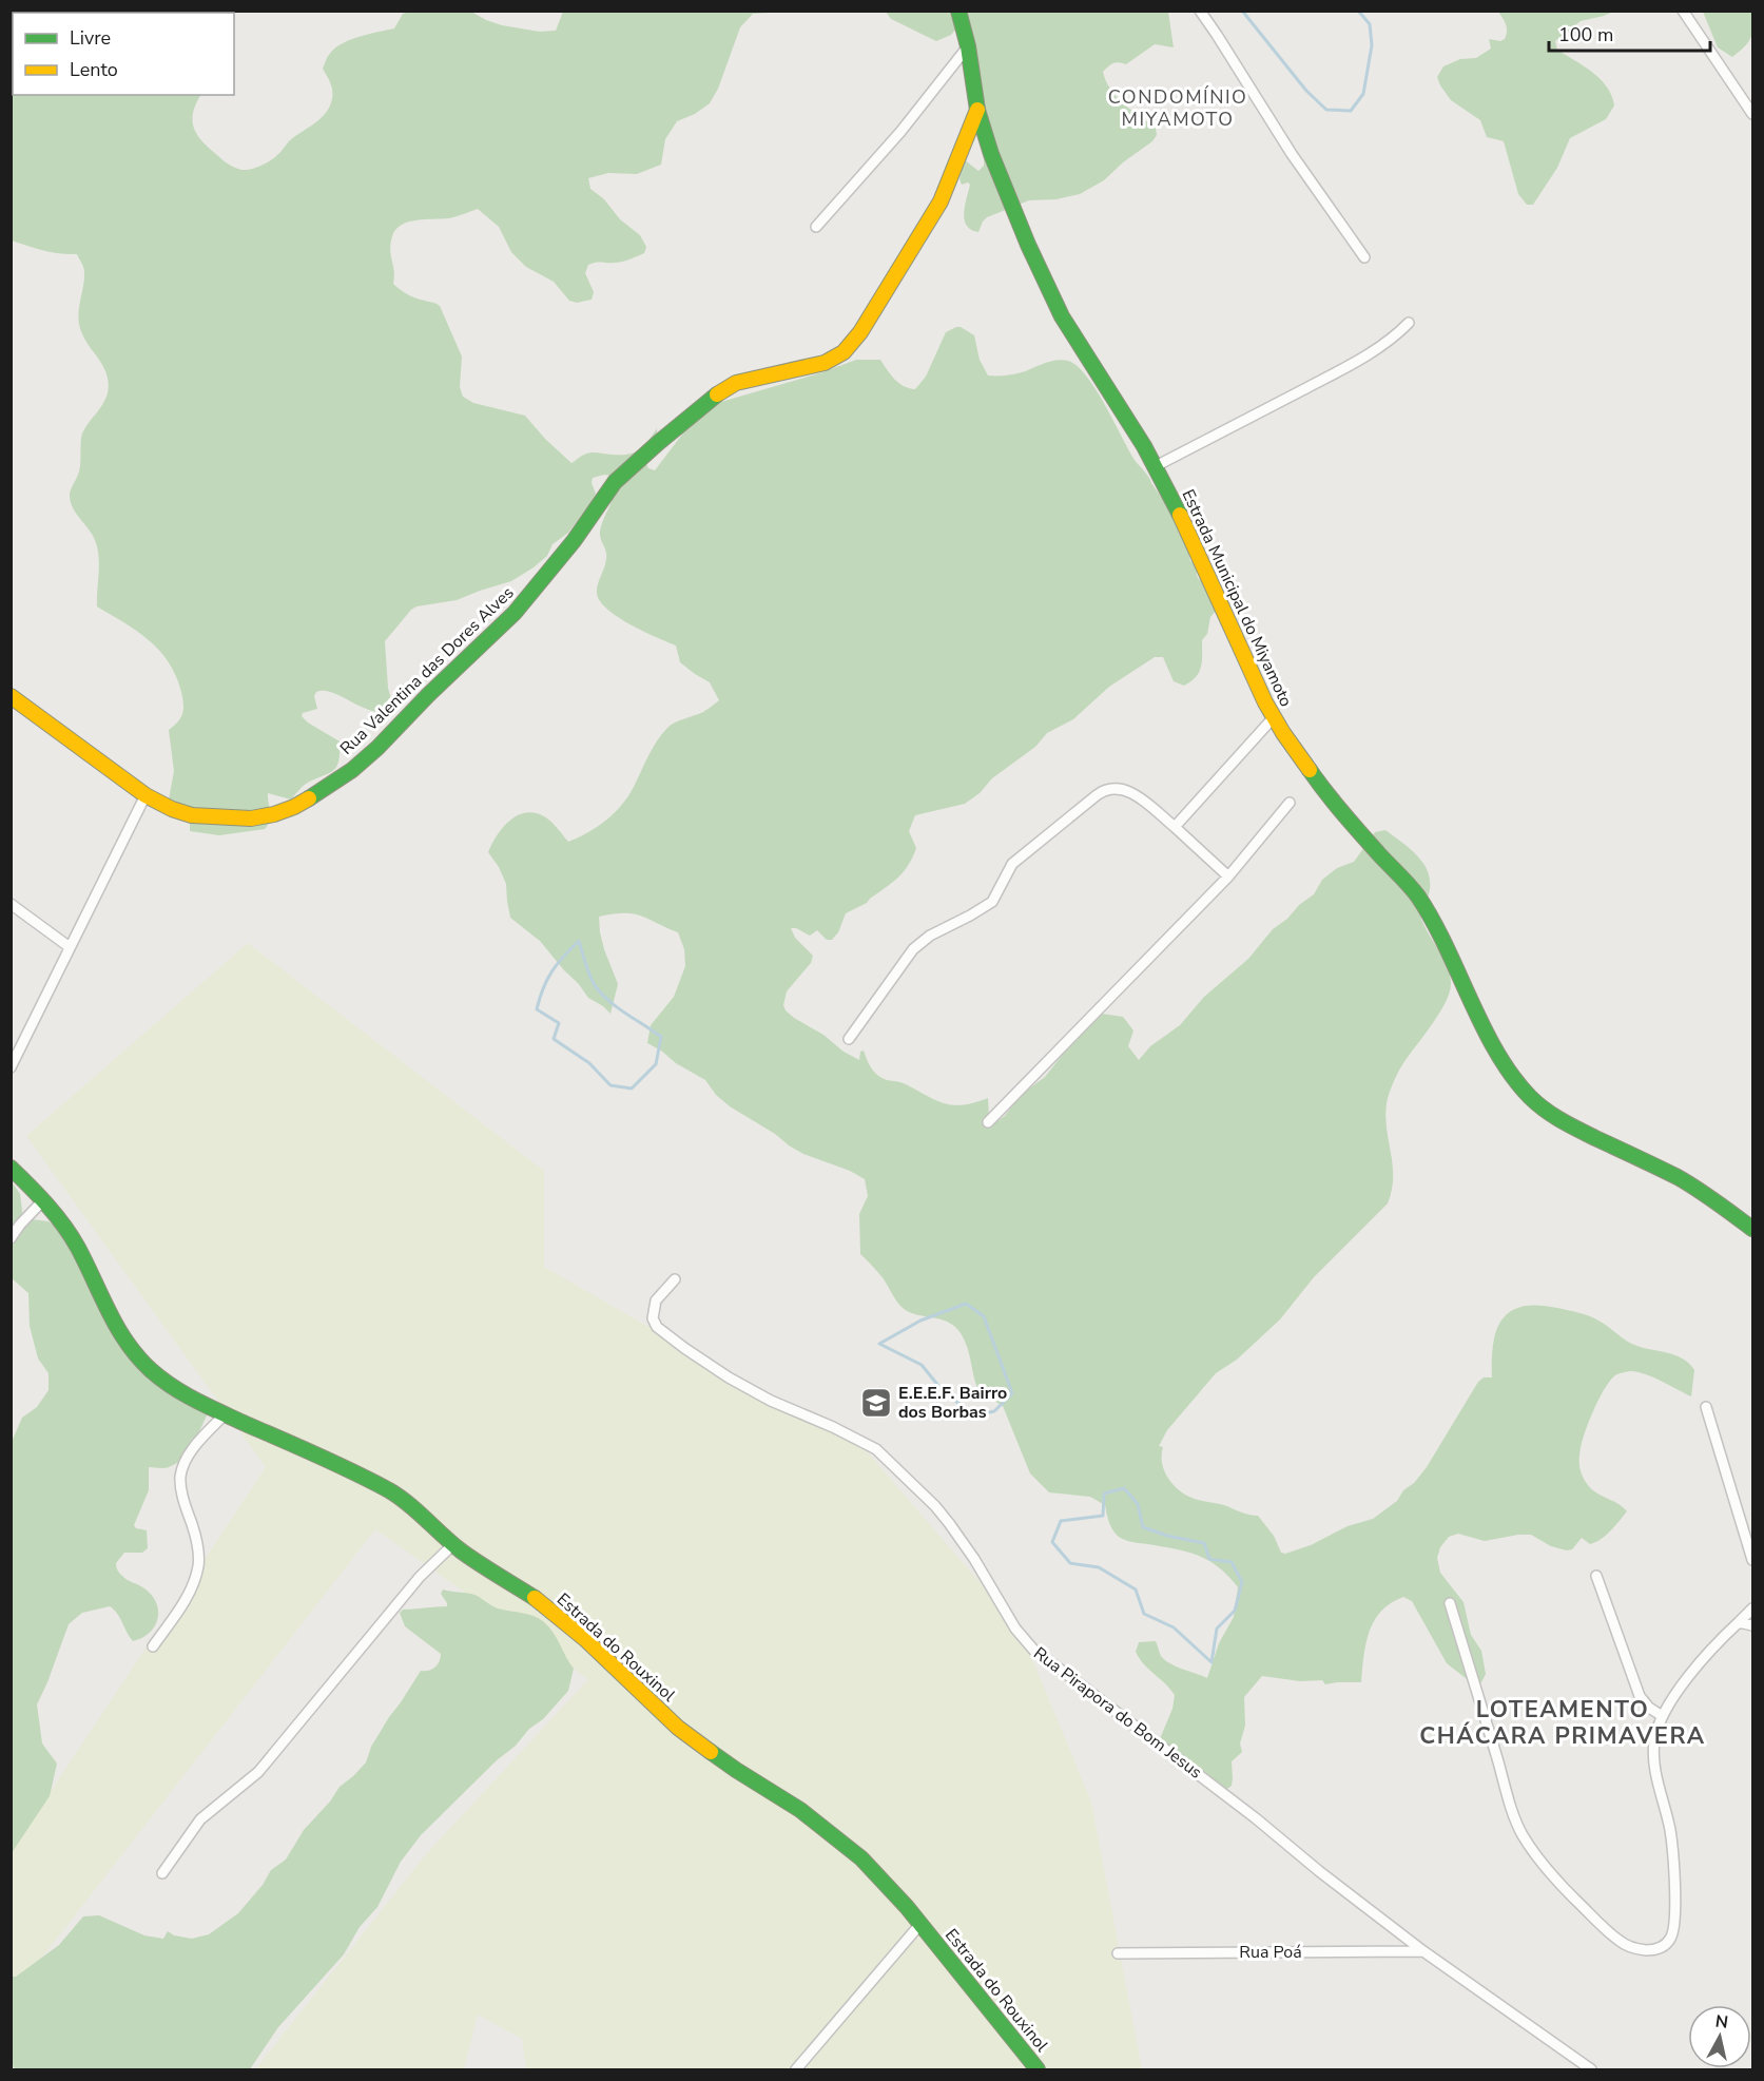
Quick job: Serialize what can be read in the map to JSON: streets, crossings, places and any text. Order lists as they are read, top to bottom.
{
  "streets": {
    "street": [
      "Estrada Municipal do Miyamoto",
      "Rua Valentina das Dores Alves",
      "Estrada do Rouxinol",
      "Rua Pirapora do Bom Jesus",
      "Rua Poá"
    ]
  },
  "crossings": [
    ["Estrada Municipal do Miyamoto", "Rua Valentina das Dores Alves"],
    ["Rua Pirapora do Bom Jesus", "Rua Poá"]
  ],
  "districts": ["CONDOMÍNIO MIYAMOTO", "LOTEAMENTO CHÁCARA PRIMAVERA"],
  "places": {
    "school or university": ["E.E.E.F. Bairro dos Borbas"]
  },
  "legend": ["Livre", "Lento"],
  "scale_bar": "100 m",
  "north": "top"
}
